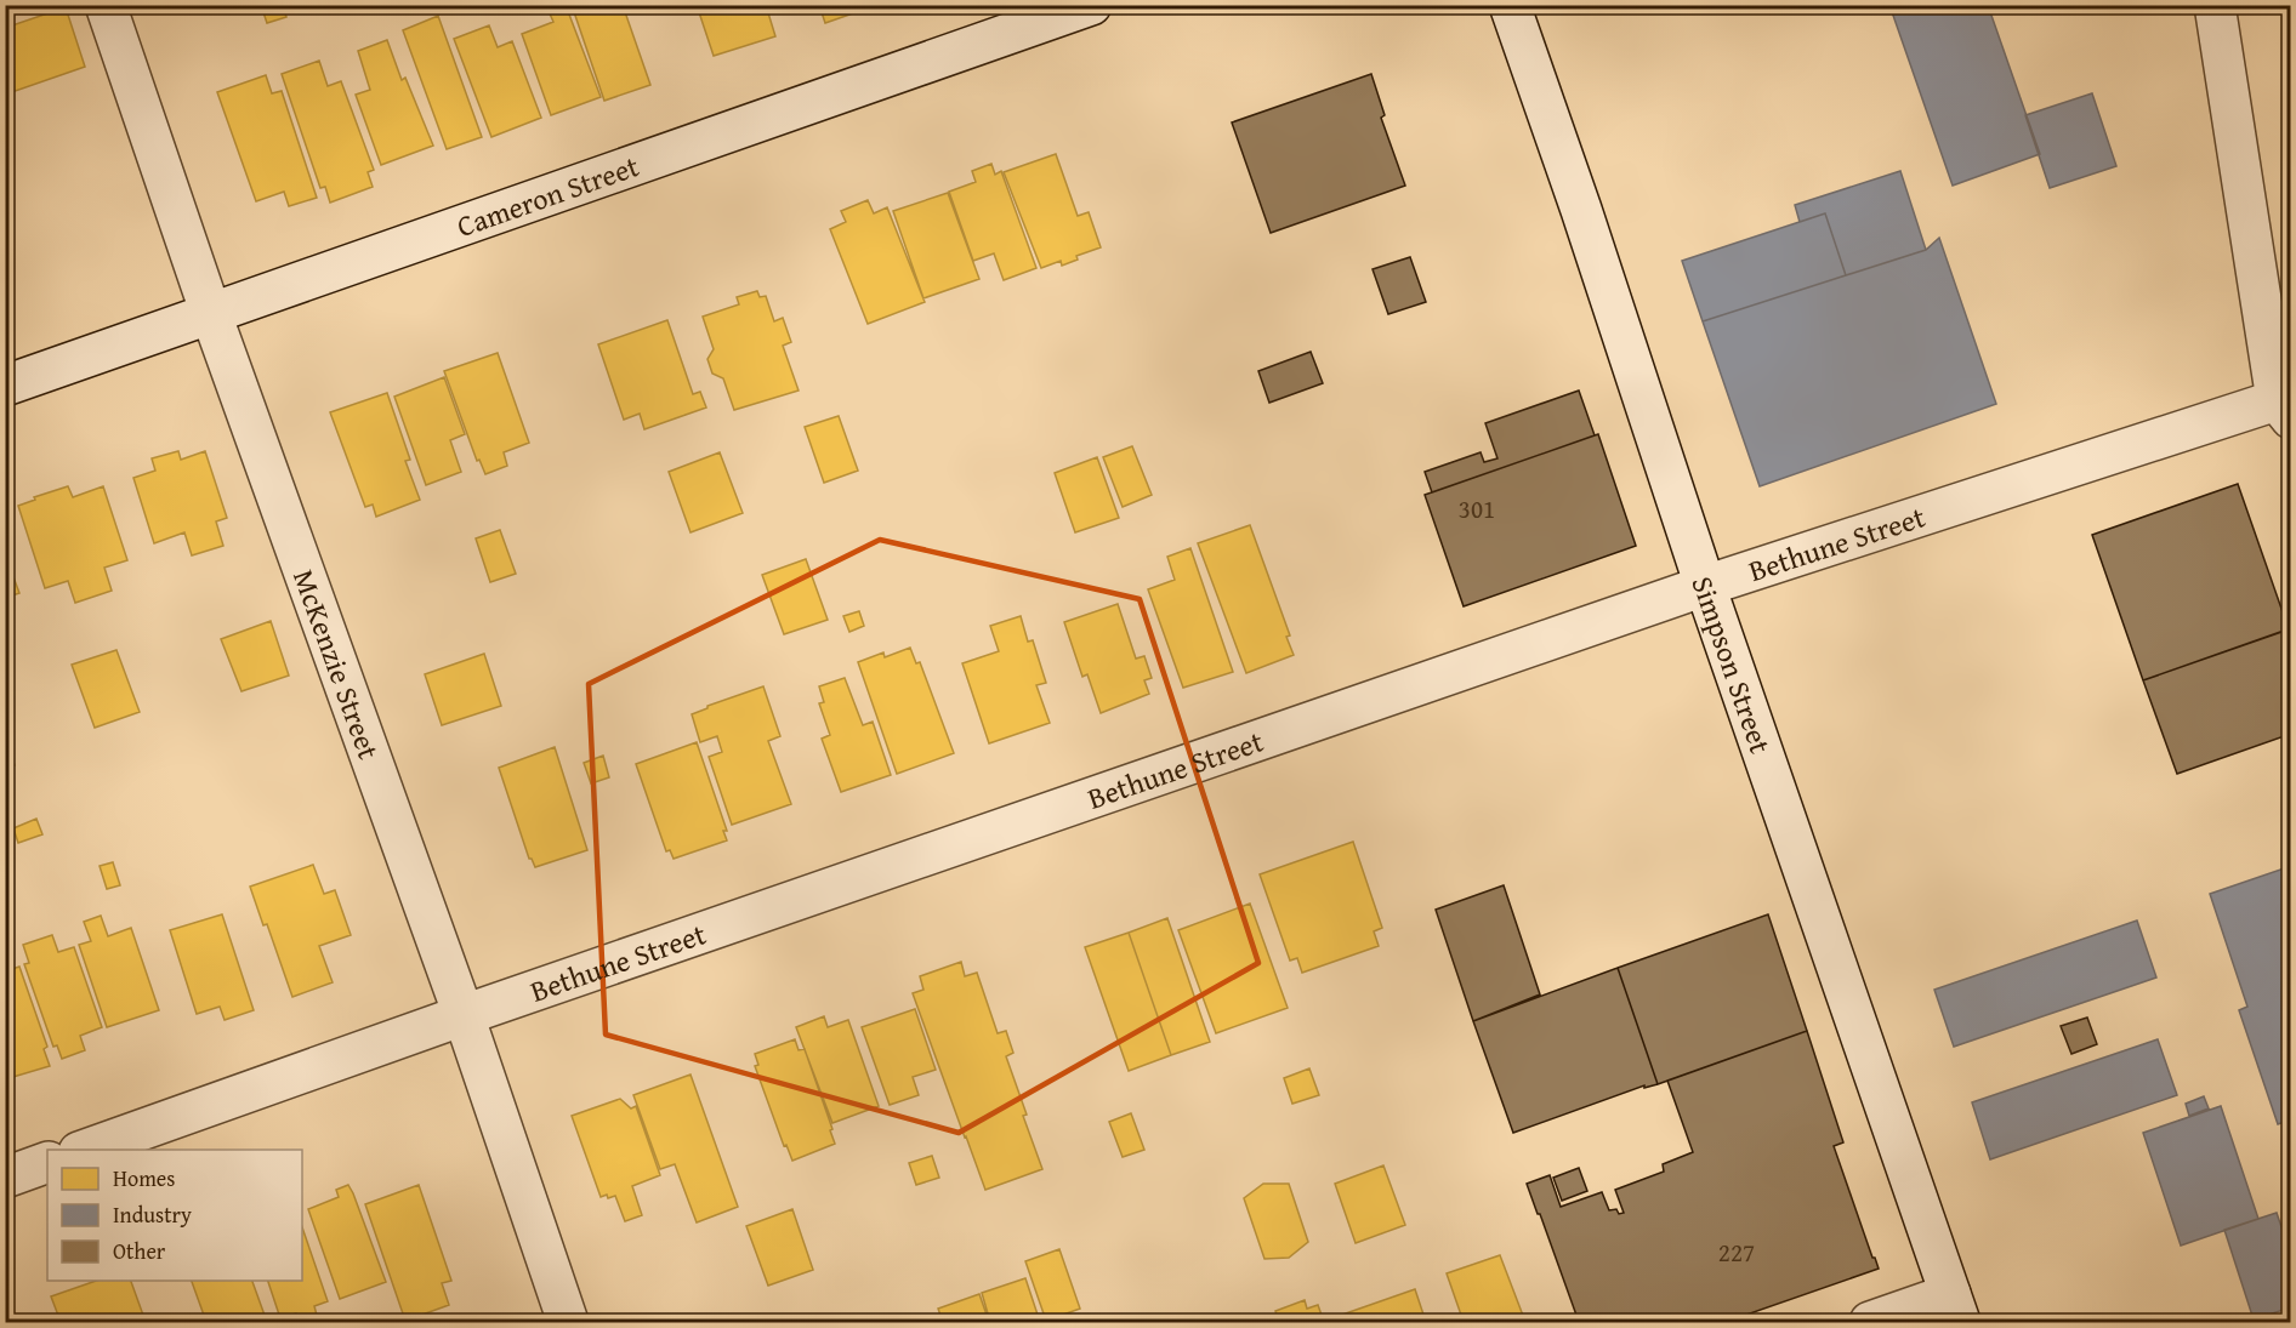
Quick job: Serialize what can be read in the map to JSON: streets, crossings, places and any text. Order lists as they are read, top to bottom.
{
  "streets": {
    "street": [
      "Cameron Street",
      "Bethune Street",
      "McKenzie Street",
      "Simpson Street"
    ]
  },
  "crossings": [
    ["Cameron Street", "McKenzie Street"],
    ["Bethune Street", "McKenzie Street"],
    ["Bethune Street", "Simpson Street"]
  ],
  "house_numbers": ["301", "227"],
  "legend": ["Homes", "Industry", "Other"]
}
